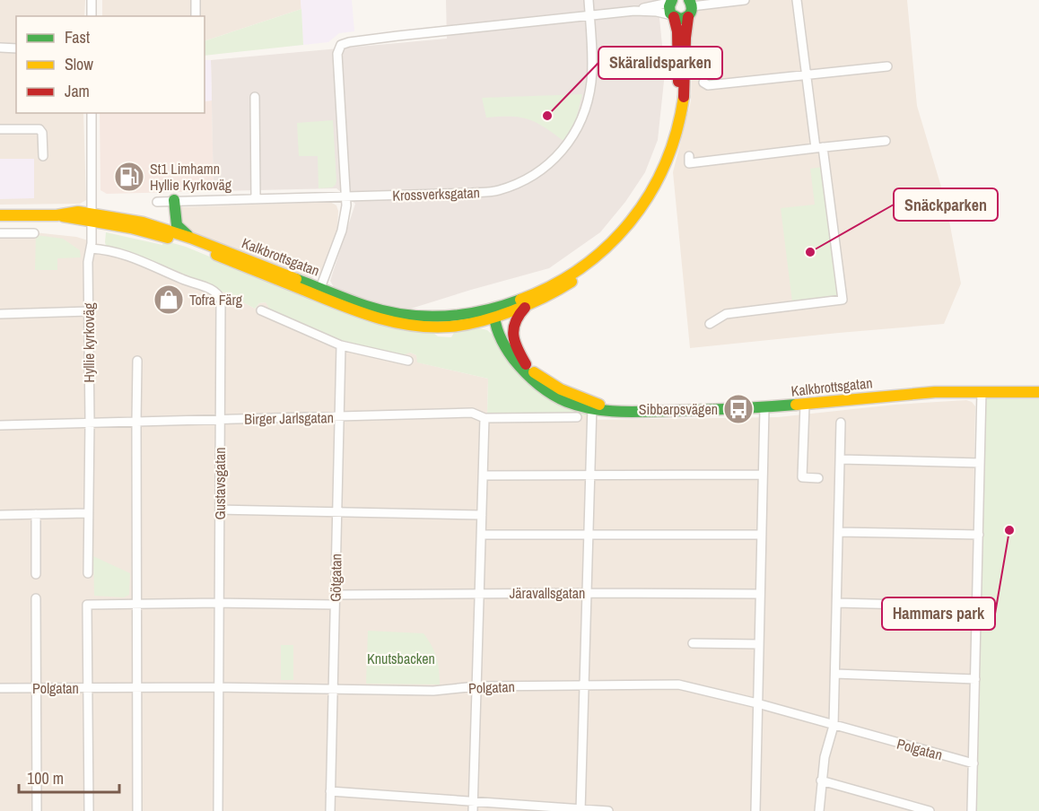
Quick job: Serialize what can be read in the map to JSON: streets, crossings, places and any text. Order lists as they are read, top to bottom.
{
  "streets": {
    "main road": ["Kalkbrottsgatan"],
    "street": [
      "Krossverksgatan",
      "Hyllie kyrkoväg",
      "Birger Jarlsgatan",
      "Gustavsgatan",
      "Götgatan",
      "Järavallsgatan",
      "Polgatan"
    ]
  },
  "crossings": [
    ["Kalkbrottsgatan", "Hyllie kyrkoväg"],
    ["Hyllie kyrkoväg", "Birger Jarlsgatan"],
    ["Hyllie kyrkoväg", "Gustavsgatan"],
    ["Birger Jarlsgatan", "Gustavsgatan"],
    ["Birger Jarlsgatan", "Götgatan"],
    ["Gustavsgatan", "Polgatan"],
    ["Götgatan", "Järavallsgatan"],
    ["Götgatan", "Polgatan"]
  ],
  "parks": ["Knutsbacken"],
  "places": {
    "other": ["Skäralidsparken", "Snäckparken", "Hammars park"],
    "fuel station": ["St1 Limhamn Hyllie Kyrkoväg"],
    "shop": ["Tofra Färg"],
    "bus stop": ["Sibbarpsvägen"]
  },
  "legend": ["Fast", "Slow", "Jam"],
  "scale_bar": "100 m"
}
